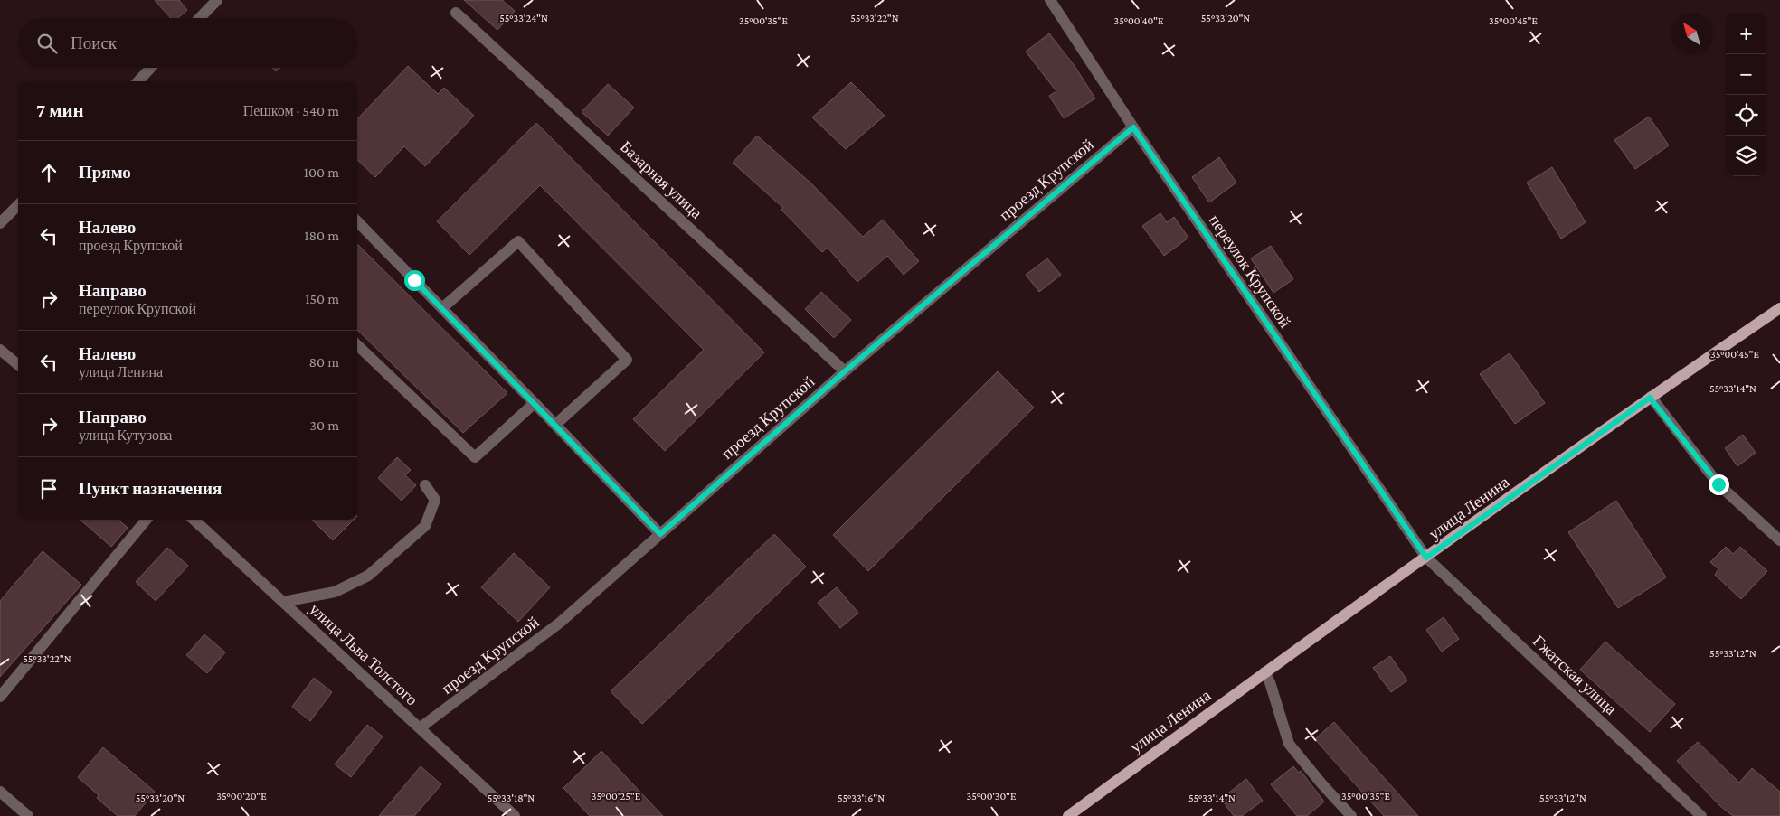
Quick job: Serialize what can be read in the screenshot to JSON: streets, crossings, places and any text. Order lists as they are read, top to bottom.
{
  "streets": {
    "main road": ["улица Ленина"],
    "street": [
      "Базарная улица",
      "проезд Крупской",
      "переулок Крупской",
      "улица Льва Толстого",
      "Гжатская улица"
    ]
  },
  "crossings": [
    ["Базарная улица", "проезд Крупской"],
    ["проезд Крупской", "переулок Крупской"],
    ["проезд Крупской", "улица Льва Толстого"],
    ["переулок Крупской", "улица Ленина"],
    ["переулок Крупской", "Гжатская улица"],
    ["улица Ленина", "Гжатская улица"]
  ],
  "north": "top left",
  "page": {
    "map_buttons": ["+", "−"],
    "search": "Поиск",
    "heading": ["7 мин", "Пешком · 540 m"],
    "list": [
      ["Прямо", "100 m"],
      ["Налево", "проезд Крупской", "180 m"],
      ["Направо", "переулок Крупской", "150 m"],
      ["Налево", "улица Ленина", "80 m"],
      ["Направо", "улица Кутузова", "30 m"],
      "Пункт назначения"
    ]
  },
  "coordinates": [
    "55°33'20\"N",
    "55°33'24\"N",
    "55°33'22\"N",
    "35°00'35\"E",
    "35°00'40\"E",
    "35°00'45\"E",
    "55°33'14\"N",
    "55°33'12\"N",
    "35°00'20\"E",
    "35°00'25\"E",
    "35°00'30\"E",
    "55°33'18\"N",
    "55°33'16\"N"
  ]
}
